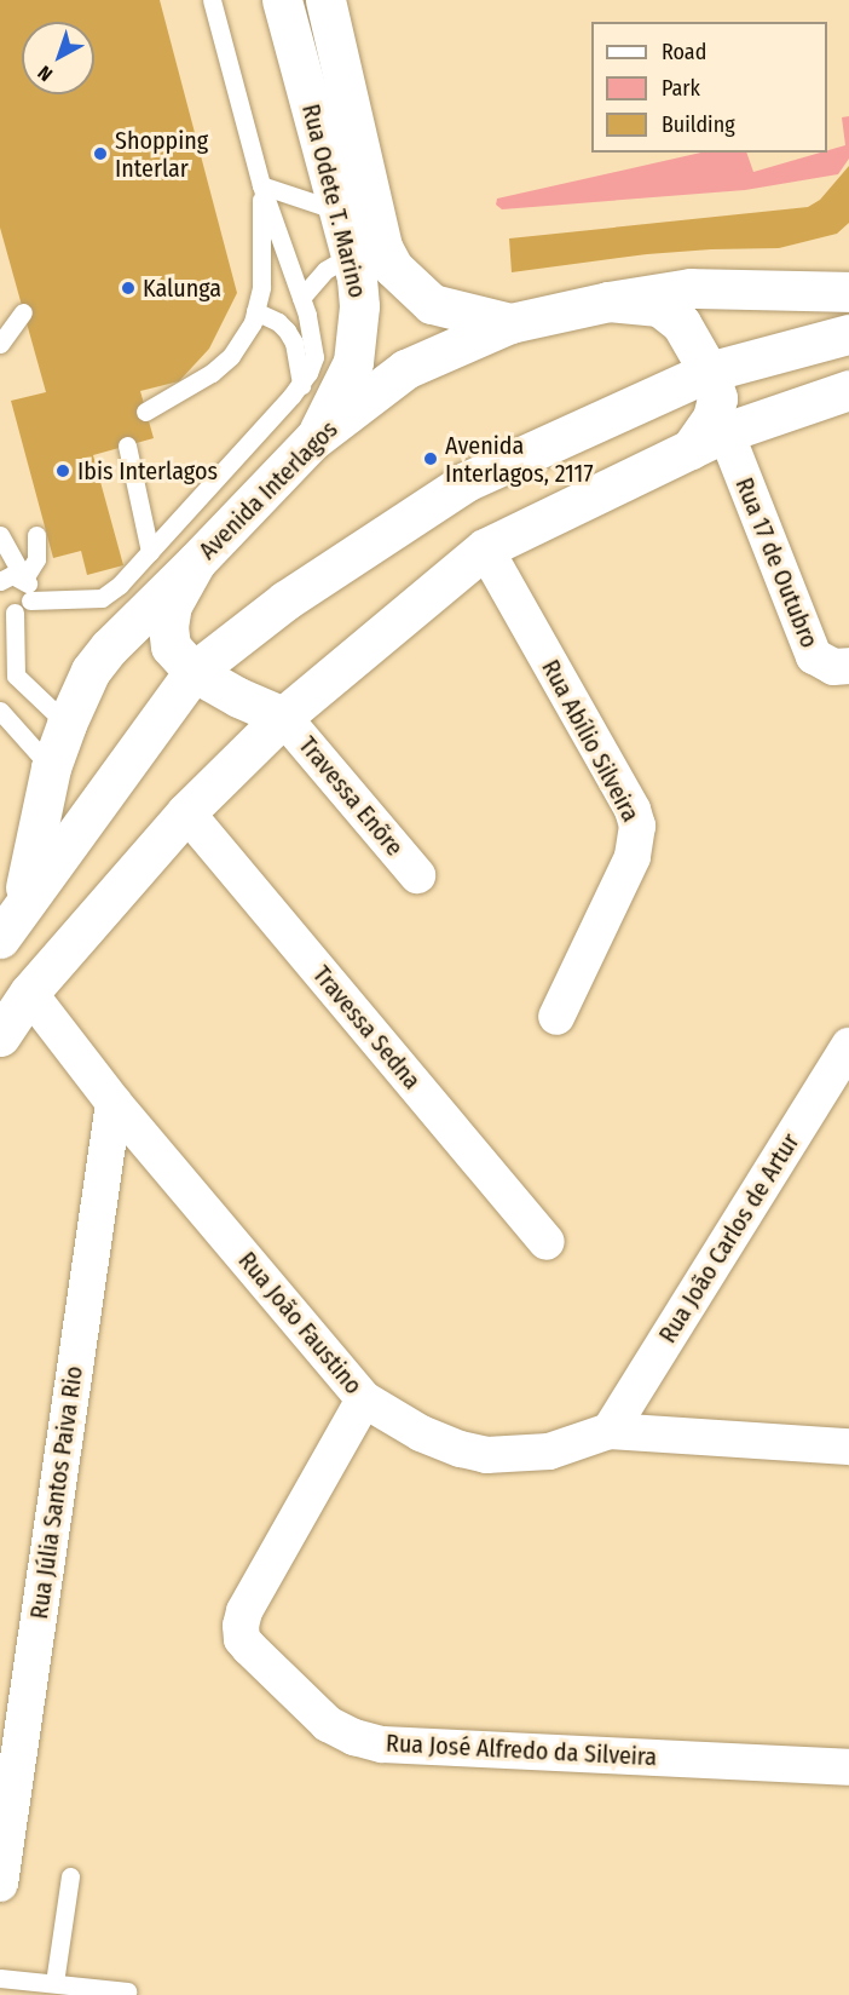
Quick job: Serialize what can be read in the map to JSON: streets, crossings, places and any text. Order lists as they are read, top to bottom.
{
  "streets": {
    "main road": ["Rua Odete T. Marino", "Avenida Interlagos"],
    "street": [
      "Rua 17 de Outubro",
      "Rua Abílio Silveira",
      "Travessa Enõre",
      "Travessa Sedna",
      "Rua João Carlos de Artur",
      "Rua João Faustino",
      "Rua Júlia Santos Paiva Rio",
      "Rua José Alfredo da Silveira"
    ]
  },
  "crossings": [
    ["Rua Odete T. Marino", "Avenida Interlagos"],
    ["Avenida Interlagos", "Travessa Enõre"],
    ["Rua João Carlos de Artur", "Rua João Faustino"],
    ["Rua João Faustino", "Rua Júlia Santos Paiva Rio"],
    ["Rua João Faustino", "Rua José Alfredo da Silveira"]
  ],
  "places": [
    "Shopping Interlar",
    "Kalunga",
    "Avenida Interlagos, 2117",
    "Ibis Interlagos"
  ],
  "legend": ["Road", "Park", "Building"],
  "north": "bottom left"
}
